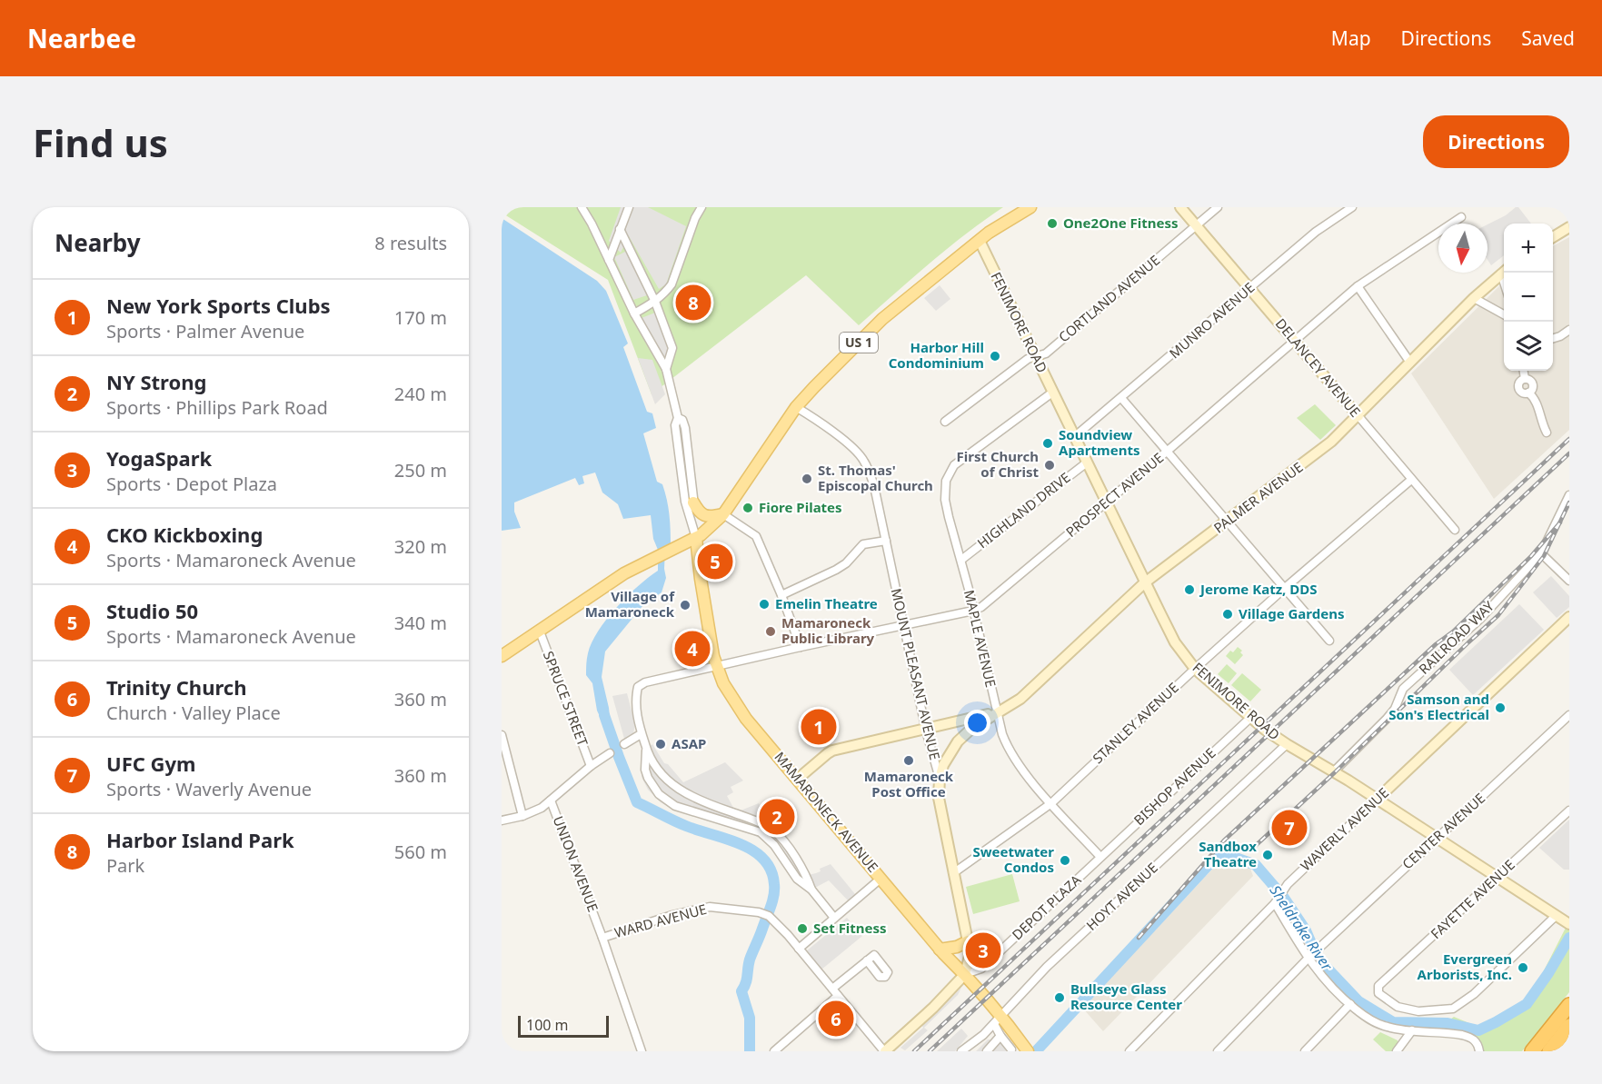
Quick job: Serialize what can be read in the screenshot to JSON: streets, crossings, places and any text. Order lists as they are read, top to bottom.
{
  "streets": {
    "main road": ["US 1", "MAMARONECK AVENUE"],
    "street": [
      "CORTLAND AVENUE",
      "MUNRO AVENUE",
      "FENIMORE ROAD",
      "DELANCEY AVENUE",
      "PROSPECT AVENUE",
      "PALMER AVENUE",
      "HIGHLAND DRIVE",
      "RAILROAD WAY",
      "MAPLE AVENUE",
      "MOUNT PLEASANT AVENUE",
      "SPRUCE STREET",
      "STANLEY AVENUE",
      "BISHOP AVENUE",
      "WAVERLY AVENUE",
      "CENTER AVENUE",
      "UNION AVENUE",
      "HOYT AVENUE",
      "FAYETTE AVENUE",
      "DEPOT PLAZA",
      "WARD AVENUE"
    ]
  },
  "crossings": [
    ["CORTLAND AVENUE", "FENIMORE ROAD"],
    ["CORTLAND AVENUE", "DELANCEY AVENUE"],
    ["MUNRO AVENUE", "FENIMORE ROAD"],
    ["MUNRO AVENUE", "DELANCEY AVENUE"],
    ["FENIMORE ROAD", "US 1"],
    ["FENIMORE ROAD", "PROSPECT AVENUE"],
    ["FENIMORE ROAD", "PALMER AVENUE"],
    ["FENIMORE ROAD", "HIGHLAND DRIVE"],
    ["FENIMORE ROAD", "RAILROAD WAY"],
    ["FENIMORE ROAD", "MAPLE AVENUE"],
    ["FENIMORE ROAD", "STANLEY AVENUE"],
    ["FENIMORE ROAD", "BISHOP AVENUE"],
    ["FENIMORE ROAD", "WAVERLY AVENUE"],
    ["FENIMORE ROAD", "CENTER AVENUE"],
    ["FENIMORE ROAD", "HOYT AVENUE"],
    ["FENIMORE ROAD", "FAYETTE AVENUE"],
    ["US 1", "MOUNT PLEASANT AVENUE"],
    ["US 1", "SPRUCE STREET"],
    ["US 1", "MAMARONECK AVENUE"],
    ["DELANCEY AVENUE", "PROSPECT AVENUE"],
    ["DELANCEY AVENUE", "PALMER AVENUE"],
    ["DELANCEY AVENUE", "STANLEY AVENUE"],
    ["PROSPECT AVENUE", "MAPLE AVENUE"],
    ["PROSPECT AVENUE", "MOUNT PLEASANT AVENUE"],
    ["PROSPECT AVENUE", "MAMARONECK AVENUE"],
    ["PALMER AVENUE", "MAPLE AVENUE"],
    ["PALMER AVENUE", "MOUNT PLEASANT AVENUE"],
    ["PALMER AVENUE", "MAMARONECK AVENUE"],
    ["HIGHLAND DRIVE", "MAPLE AVENUE"],
    ["MAPLE AVENUE", "STANLEY AVENUE"],
    ["MAPLE AVENUE", "BISHOP AVENUE"],
    ["MAPLE AVENUE", "DEPOT PLAZA"],
    ["MOUNT PLEASANT AVENUE", "STANLEY AVENUE"],
    ["MOUNT PLEASANT AVENUE", "MAMARONECK AVENUE"],
    ["MOUNT PLEASANT AVENUE", "DEPOT PLAZA"],
    ["BISHOP AVENUE", "DEPOT PLAZA"],
    ["MAMARONECK AVENUE", "HOYT AVENUE"],
    ["MAMARONECK AVENUE", "DEPOT PLAZA"],
    ["UNION AVENUE", "WARD AVENUE"]
  ],
  "water": ["Sheldrake River"],
  "places": [
    "One2One Fitness",
    "Harbor Hill Condominium",
    "Soundview Apartments",
    "First Church of Christ",
    "St. Thomas' Episcopal Church",
    "Fiore Pilates",
    "Jerome Katz, DDS",
    "Emelin Theatre",
    "Village of Mamaroneck",
    "Village Gardens",
    "Mamaroneck Public Library",
    "Samson and Son's Electrical",
    "ASAP",
    "Mamaroneck Post Office",
    "Sandbox Theatre",
    "Sweetwater Condos",
    "Set Fitness",
    "Evergreen Arborists, Inc.",
    "Bullseye Glass Resource Center"
  ],
  "scale_bar": "100 m",
  "north": "bottom",
  "page": {
    "header": "Nearbee",
    "nav": ["Map", "Directions", "Saved"],
    "buttons": "Directions",
    "title": "Find us",
    "heading": ["Nearby", "8 results"],
    "map_buttons": ["+", "−"],
    "list": [
      {
        "mark": "1",
        "name": "New York Sports Clubs",
        "note": "Sports · Palmer Avenue",
        "value": "170 m"
      },
      {
        "mark": "2",
        "name": "NY Strong",
        "note": "Sports · Phillips Park Road",
        "value": "240 m"
      },
      {
        "mark": "3",
        "name": "YogaSpark",
        "note": "Sports · Depot Plaza",
        "value": "250 m"
      },
      {
        "mark": "4",
        "name": "CKO Kickboxing",
        "note": "Sports · Mamaroneck Avenue",
        "value": "320 m"
      },
      {
        "mark": "5",
        "name": "Studio 50",
        "note": "Sports · Mamaroneck Avenue",
        "value": "340 m"
      },
      {
        "mark": "6",
        "name": "Trinity Church",
        "note": "Church · Valley Place",
        "value": "360 m"
      },
      {
        "mark": "7",
        "name": "UFC Gym",
        "note": "Sports · Waverly Avenue",
        "value": "360 m"
      },
      {
        "mark": "8",
        "name": "Harbor Island Park",
        "note": "Park",
        "value": "560 m"
      }
    ],
    "pins": [
      "8",
      "5",
      "4",
      "1",
      "2",
      "7",
      "3",
      "6"
    ],
    "scale": "100 m"
  }
}
